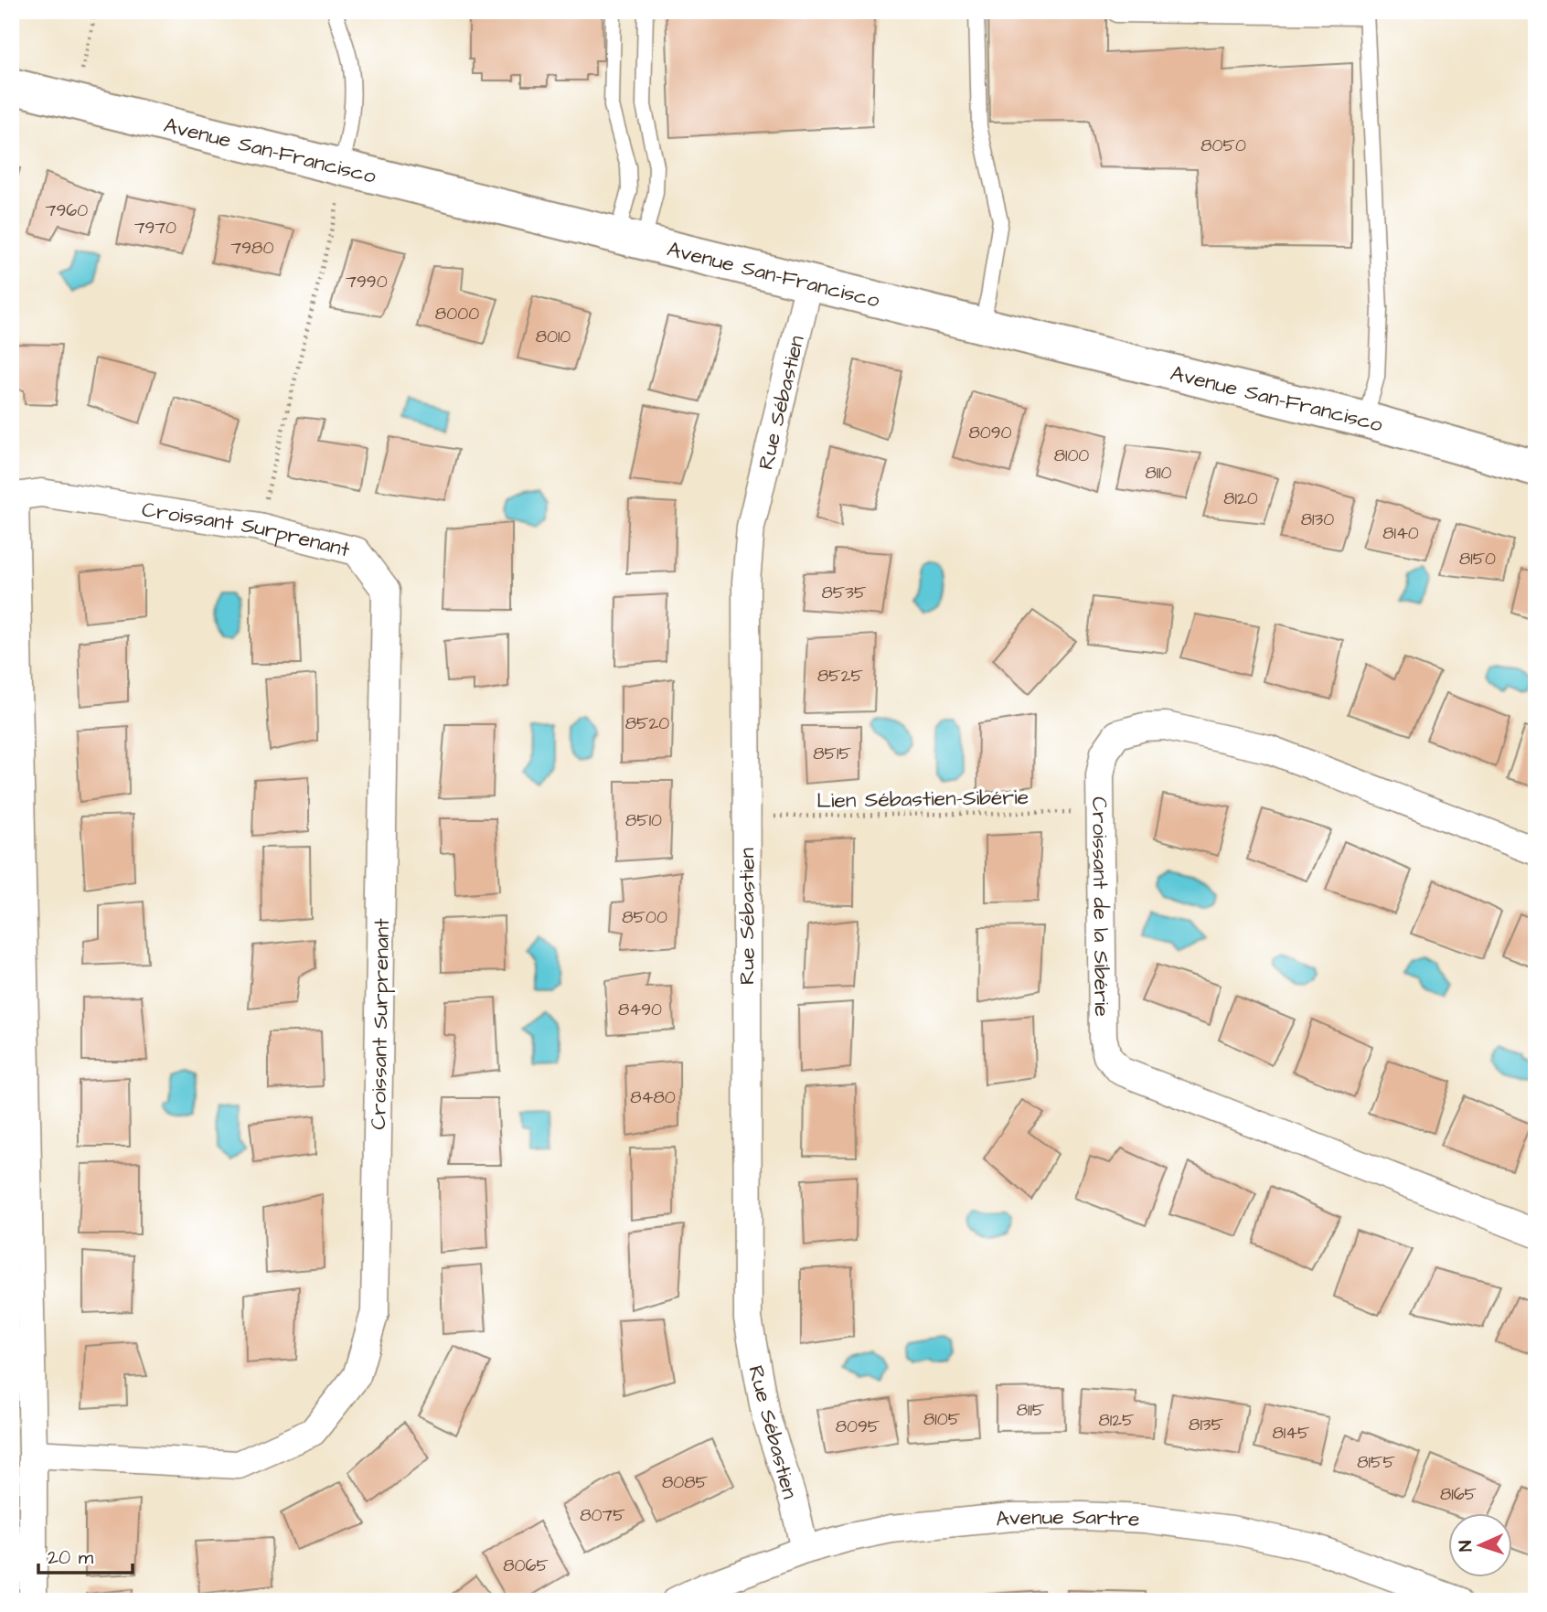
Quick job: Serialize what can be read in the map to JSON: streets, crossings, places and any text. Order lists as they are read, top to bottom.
{
  "streets": {
    "street": [
      "Avenue San-Francisco",
      "Rue Sébastien",
      "Croissant Surprenant",
      "Croissant de la Sibérie",
      "Avenue Sartre"
    ],
    "path": ["Lien Sébastien-Sibérie"]
  },
  "crossings": [
    ["Avenue San-Francisco", "Rue Sébastien"],
    ["Rue Sébastien", "Lien Sébastien-Sibérie"],
    ["Rue Sébastien", "Avenue Sartre"],
    ["Lien Sébastien-Sibérie", "Croissant de la Sibérie"]
  ],
  "house_numbers": [
    "8050",
    "7960",
    "7970",
    "7980",
    "7990",
    "8000",
    "8010",
    "8090",
    "8100",
    "8110",
    "8120",
    "8130",
    "8140",
    "8150",
    "8535",
    "8525",
    "8520",
    "8515",
    "8510",
    "8500",
    "8490",
    "8480",
    "8115",
    "8105",
    "8125",
    "8135",
    "8095",
    "8145",
    "8155",
    "8085",
    "8165",
    "8075",
    "8065"
  ],
  "scale_bar": "20 m",
  "north": "left"
}
